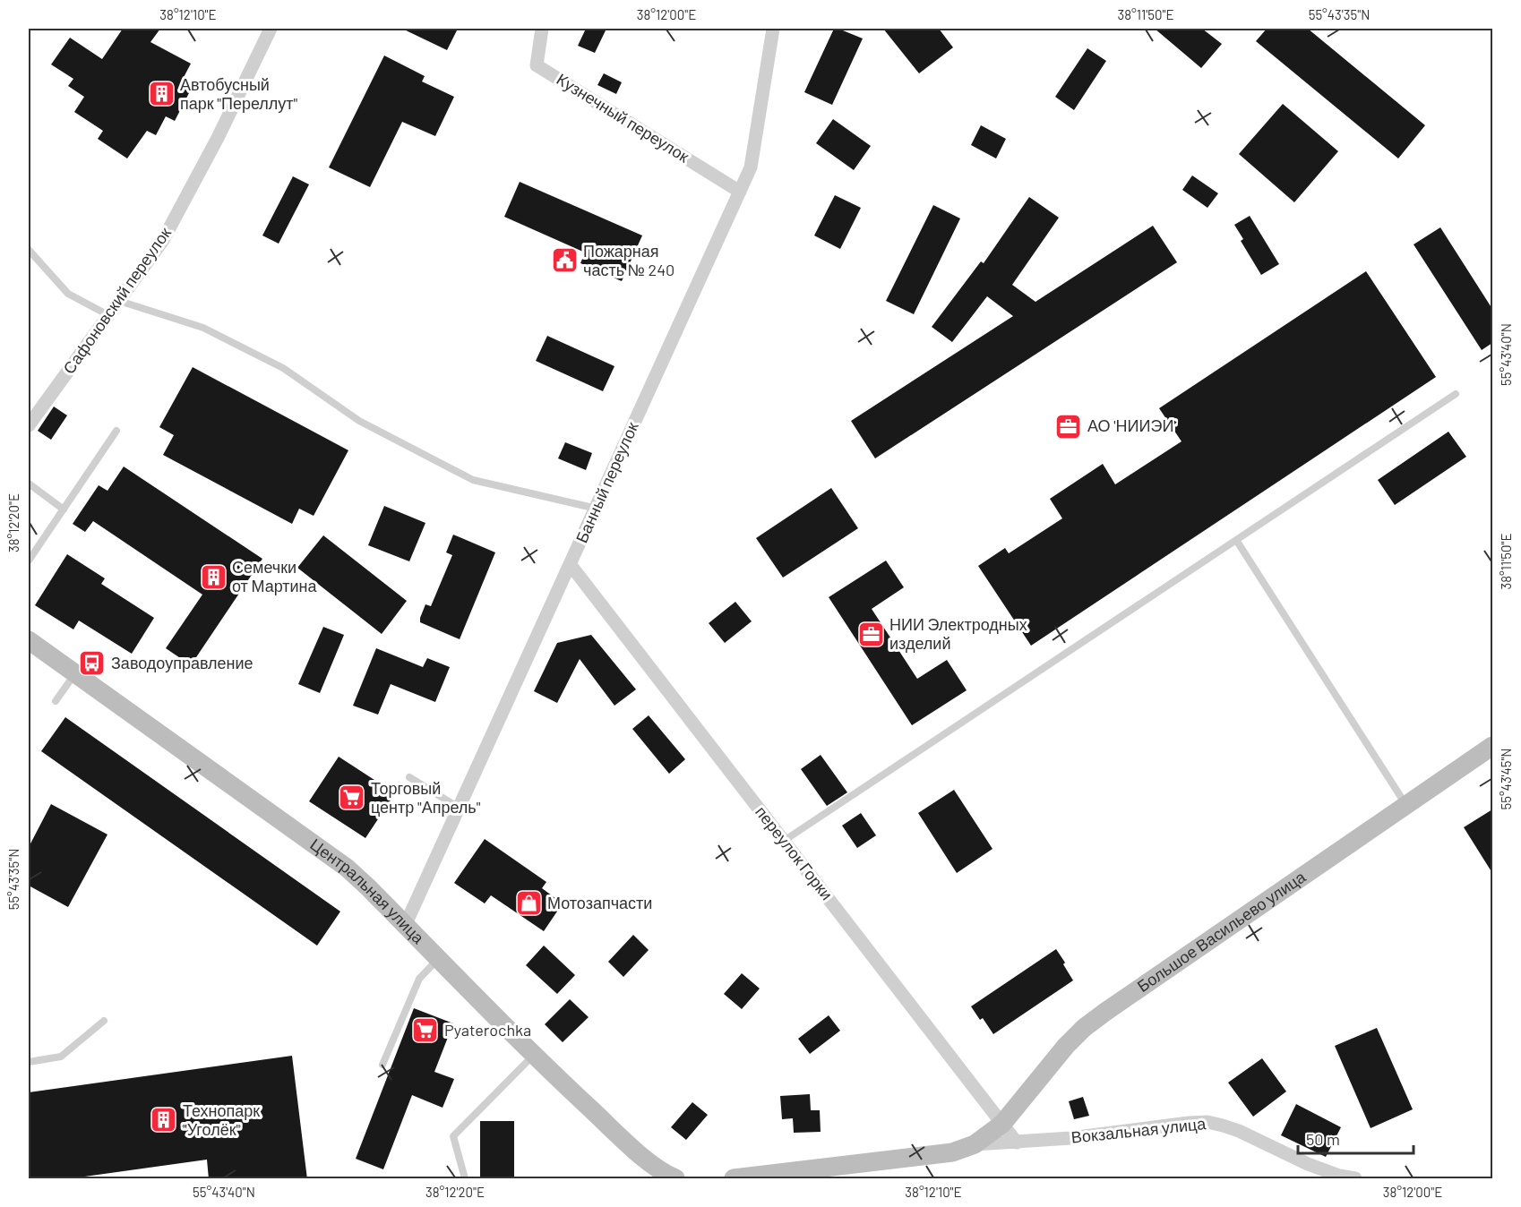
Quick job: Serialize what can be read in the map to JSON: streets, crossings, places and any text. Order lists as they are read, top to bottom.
{
  "streets": {
    "main road": ["Центральная улица", "Большое Васильево улица"],
    "street": [
      "Кузнечный переулок",
      "Сафоновский переулок",
      "Банный переулок",
      "переулок Горки",
      "Вокзальная улица"
    ]
  },
  "crossings": [
    ["Кузнечный переулок", "Банный переулок"],
    ["Банный переулок", "переулок Горки"],
    ["Банный переулок", "Центральная улица"],
    ["переулок Горки", "Большое Васильево улица"],
    ["переулок Горки", "Вокзальная улица"],
    ["Большое Васильево улица", "Вокзальная улица"]
  ],
  "places": {
    "building": ["Автобусный парк \"Переллут\"", "Семечки от Мартина", "Технопарк \"Уголёк\""],
    "public building": ["Пожарная часть № 240"],
    "office": ["АО 'НИИЭИ'", "НИИ Электродных изделий"],
    "bus stop": ["Заводоуправление"],
    "supermarket": ["Торговый центр \"Апрель\"", "Pyaterochka"],
    "shop": ["Мотозапчасти"]
  },
  "scale_bar": "50 m",
  "coordinates": [
    "38°12'10\"E",
    "38°12'00\"E",
    "38°11'50\"E",
    "55°43'35\"N",
    "55°43'40\"N",
    "38°12'20\"E",
    "55°43'45\"N"
  ]
}
